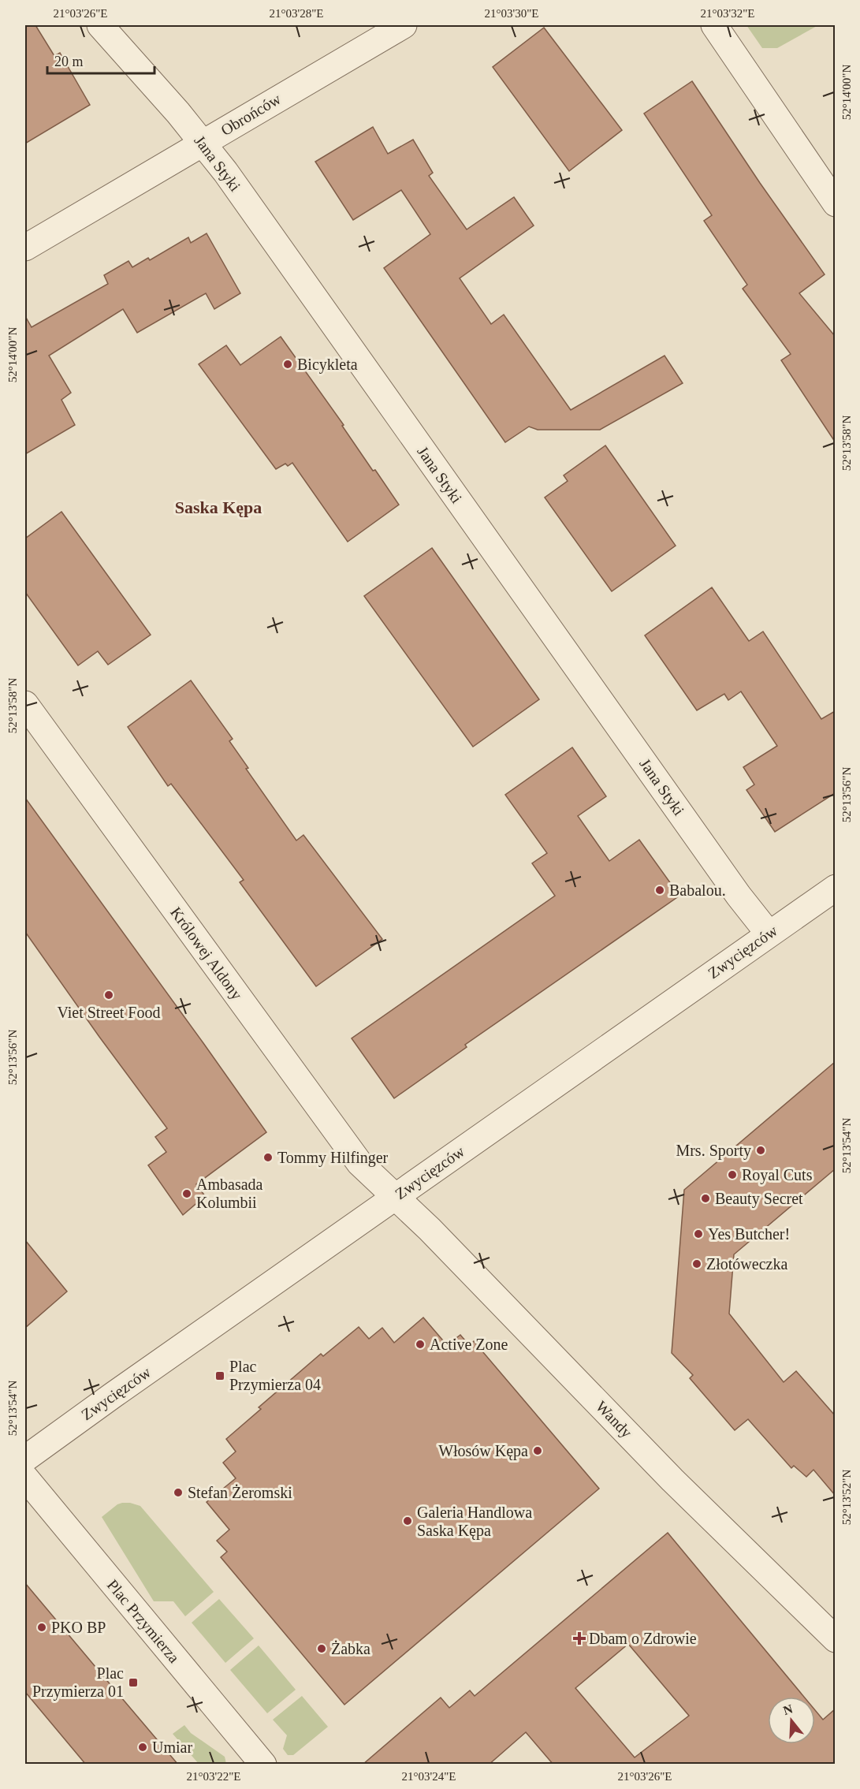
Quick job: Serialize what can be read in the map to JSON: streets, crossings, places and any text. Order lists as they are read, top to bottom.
{
  "streets": {
    "street": [
      "Obrońców",
      "Jana Styki",
      "Zwycięzców",
      "Królowej Aldony",
      "Wandy",
      "Plac Przymierza"
    ]
  },
  "crossings": [
    ["Obrońców", "Jana Styki"],
    ["Jana Styki", "Zwycięzców"],
    ["Zwycięzców", "Królowej Aldony"],
    ["Zwycięzców", "Wandy"],
    ["Królowej Aldony", "Wandy"]
  ],
  "districts": ["Saska Kępa"],
  "places": {
    "other": [
      "Bicykleta",
      "Babalou.",
      "Viet Street Food",
      "Mrs. Sporty",
      "Tommy Hilfinger",
      "Royal Cuts",
      "Ambasada Kolumbii",
      "Beauty Secret",
      "Yes Butcher!",
      "Złotóweczka",
      "Active Zone",
      "Włosów Kępa",
      "Stefan Żeromski",
      "Galeria Handlowa Saska Kępa",
      "PKO BP",
      "Żabka",
      "Umiar"
    ],
    "transit": ["Plac Przymierza 04", "Plac Przymierza 01"],
    "health": ["Dbam o Zdrowie"]
  },
  "scale_bar": "20 m",
  "north": "top",
  "coordinates": [
    "21°03'26\"E",
    "21°03'28\"E",
    "21°03'30\"E",
    "21°03'32\"E",
    "52°14'00\"N",
    "52°13'58\"N",
    "52°13'56\"N",
    "52°13'54\"N",
    "52°13'52\"N",
    "21°03'22\"E",
    "21°03'24\"E"
  ]
}
